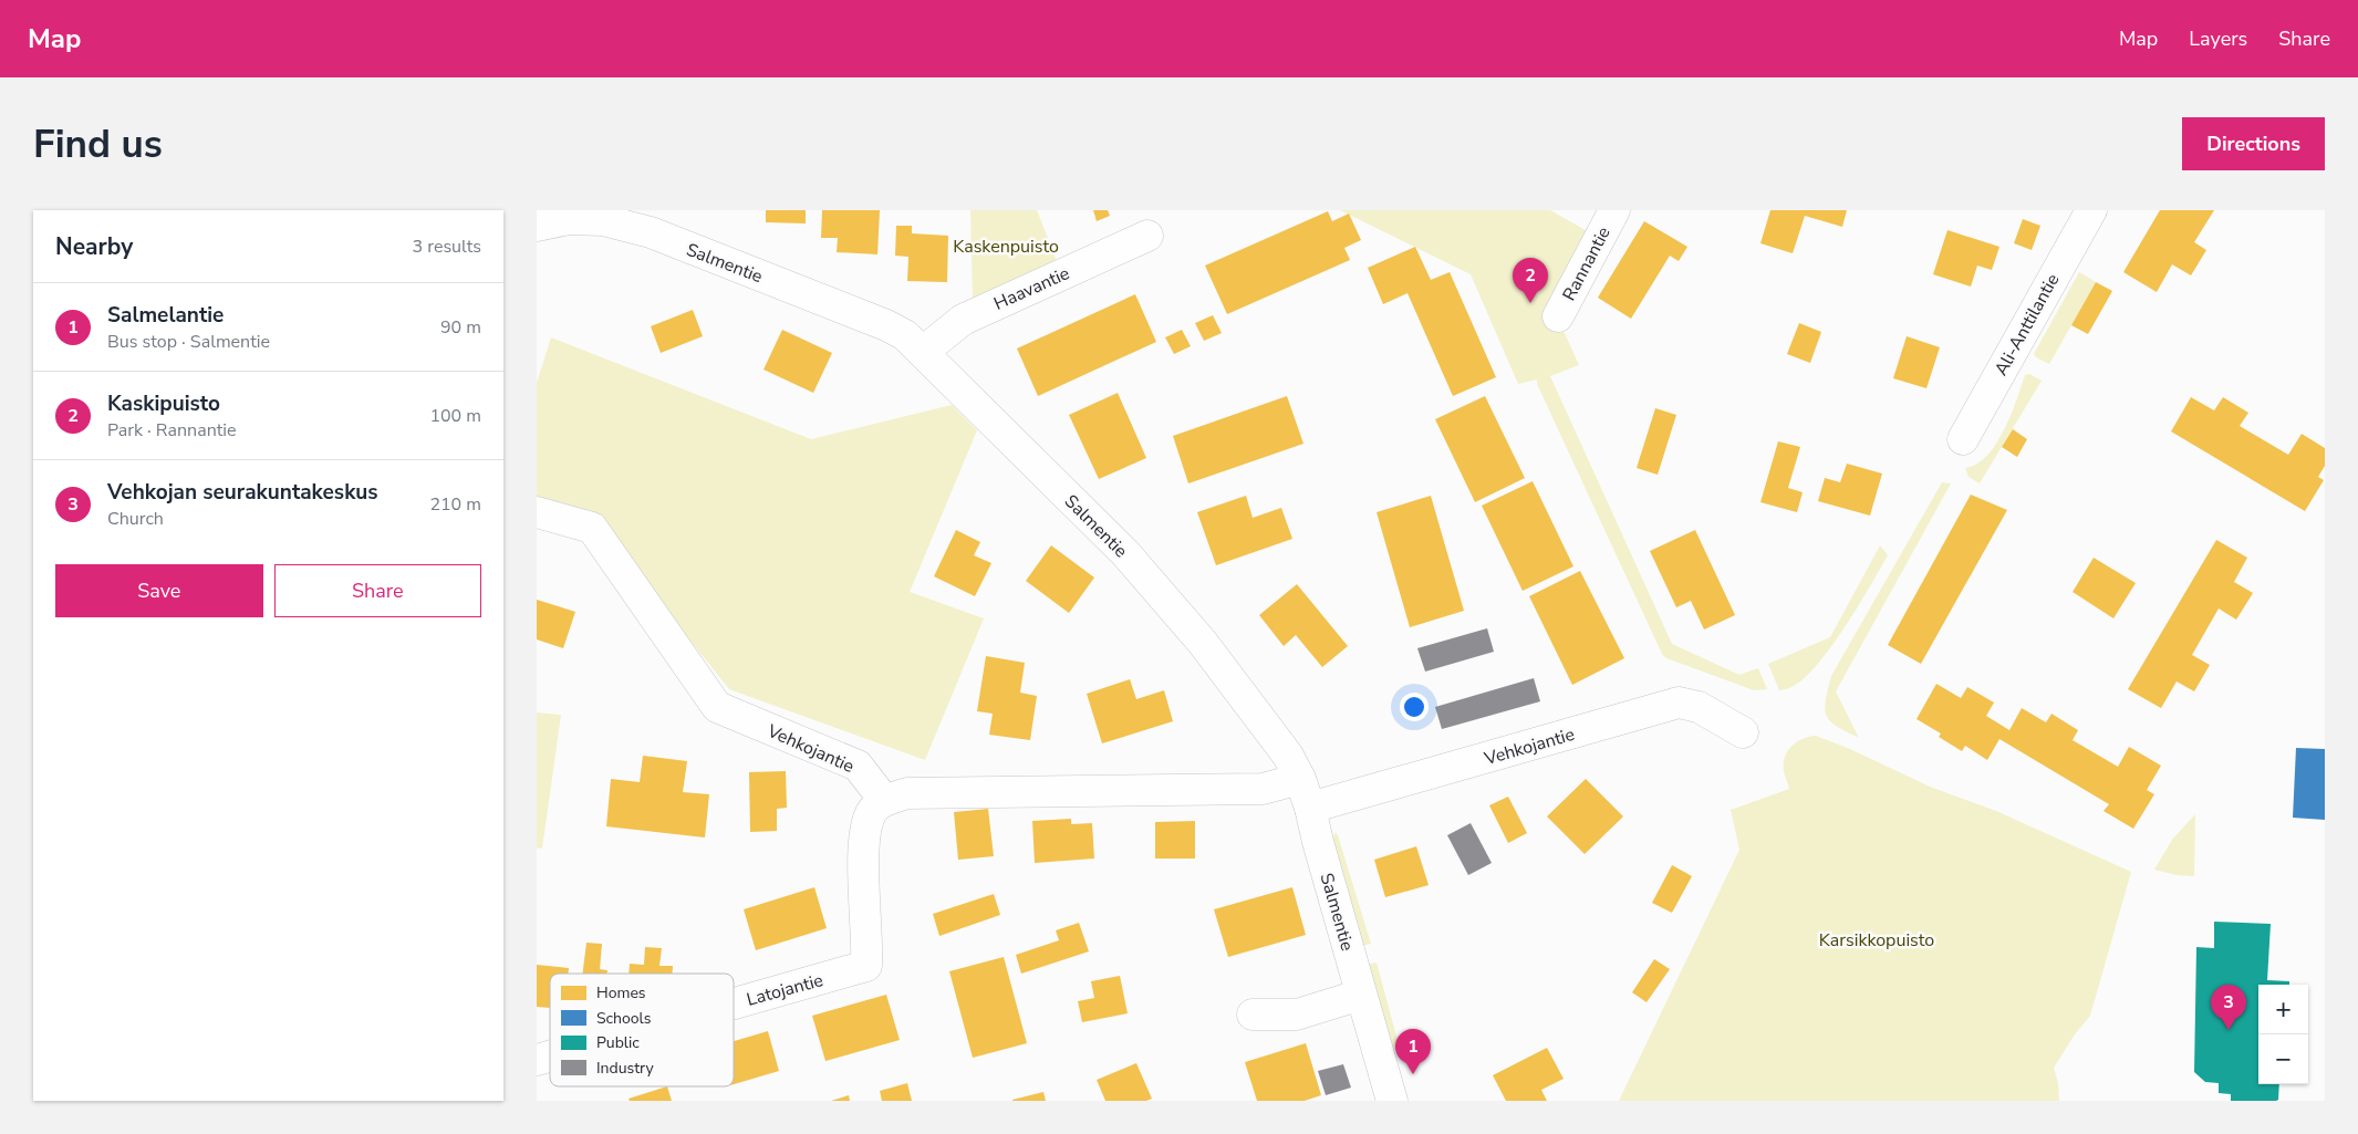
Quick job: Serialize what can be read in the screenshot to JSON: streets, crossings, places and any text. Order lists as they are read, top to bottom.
{
  "streets": {
    "street": [
      "Salmentie",
      "Rannantie",
      "Haavantie",
      "Ali-Anttilantie",
      "Vehkojantie",
      "Latojantie"
    ]
  },
  "crossings": [
    ["Salmentie", "Haavantie"],
    ["Salmentie", "Vehkojantie"],
    ["Vehkojantie", "Latojantie"]
  ],
  "parks": ["Kaskenpuisto", "Karsikkopuisto"],
  "legend": [
    "Homes",
    "Schools",
    "Public",
    "Industry"
  ],
  "page": {
    "header": "Map",
    "nav": ["Map", "Layers", "Share"],
    "buttons": [
      "Directions",
      ["Save", "Share"]
    ],
    "title": "Find us",
    "heading": ["Nearby", "3 results"],
    "pins": ["2", "3", "1"],
    "list": [
      {
        "mark": "1",
        "name": "Salmelantie",
        "note": "Bus stop · Salmentie",
        "value": "90 m"
      },
      {
        "mark": "2",
        "name": "Kaskipuisto",
        "note": "Park · Rannantie",
        "value": "100 m"
      },
      {
        "mark": "3",
        "name": "Vehkojan seurakuntakeskus",
        "note": "Church",
        "value": "210 m"
      }
    ],
    "map_buttons": ["+", "−"]
  }
}
